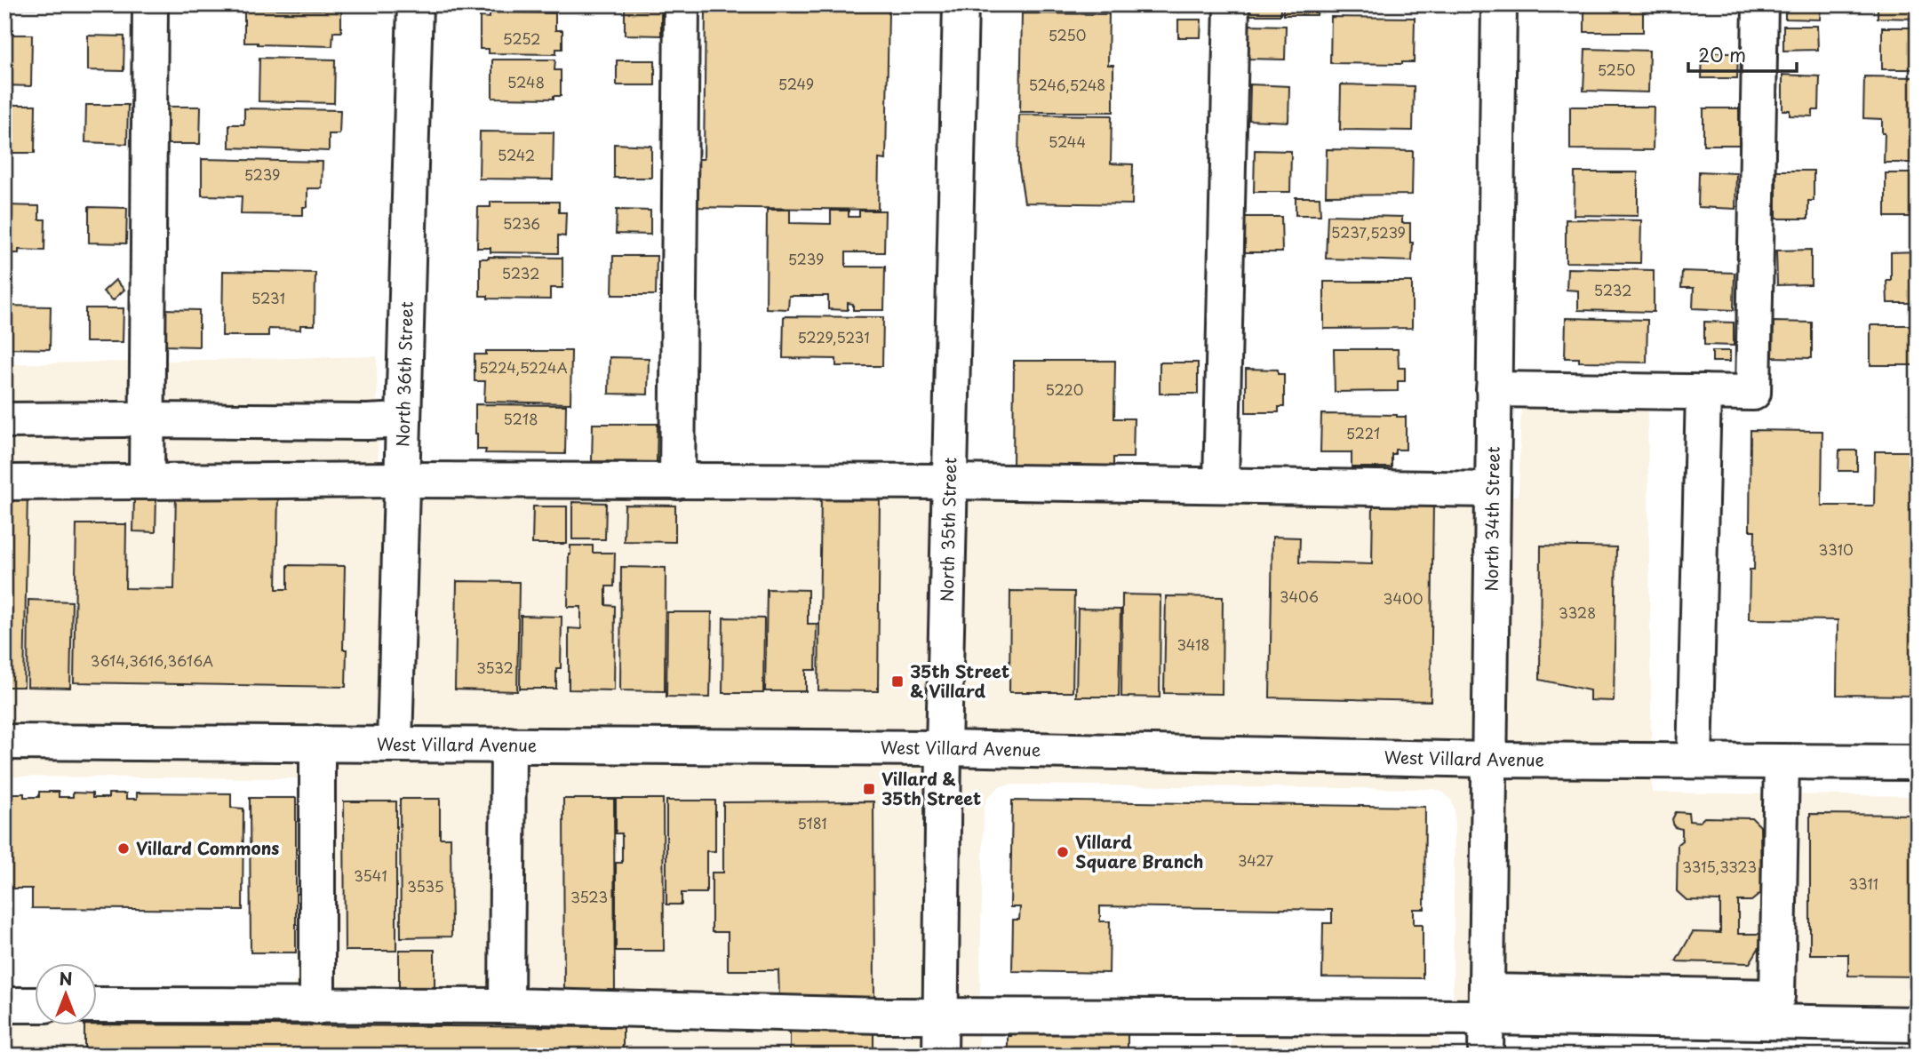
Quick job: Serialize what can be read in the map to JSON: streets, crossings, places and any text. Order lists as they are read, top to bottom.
{
  "streets": {
    "street": [
      "North 36th Street",
      "North 34th Street",
      "North 35th Street",
      "West Villard Avenue"
    ]
  },
  "crossings": [
    ["North 36th Street", "West Villard Avenue"],
    ["North 34th Street", "West Villard Avenue"],
    ["North 35th Street", "West Villard Avenue"]
  ],
  "places": {
    "transit": ["35th Street & Villard", "Villard & 35th Street"],
    "other": ["Villard Commons", "Villard Square Branch"]
  },
  "house_numbers": [
    "5250",
    "5252",
    "5250",
    "5248",
    "5249",
    "5246,5248",
    "5244",
    "5242",
    "5239",
    "5236",
    "5237,5239",
    "5239",
    "5232",
    "5232",
    "5231",
    "5229,5231",
    "5224,5224A",
    "5220",
    "5218",
    "5221",
    "3310",
    "3406",
    "3400",
    "3328",
    "3418",
    "3614,3616,3616A",
    "3532",
    "5181",
    "3427",
    "3315,3323",
    "3541",
    "3311",
    "3535",
    "3523"
  ],
  "scale_bar": "20 m",
  "north": "top"
}
